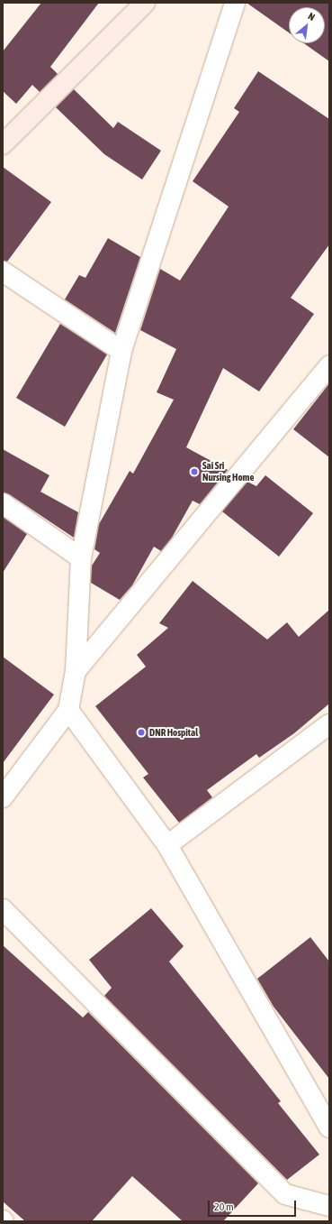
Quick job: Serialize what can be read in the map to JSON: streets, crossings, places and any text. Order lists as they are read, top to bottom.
{
  "places": ["Sai Sri Nursing Home", "DNR Hospital"],
  "scale_bar": "20 m",
  "north": "top right"
}
